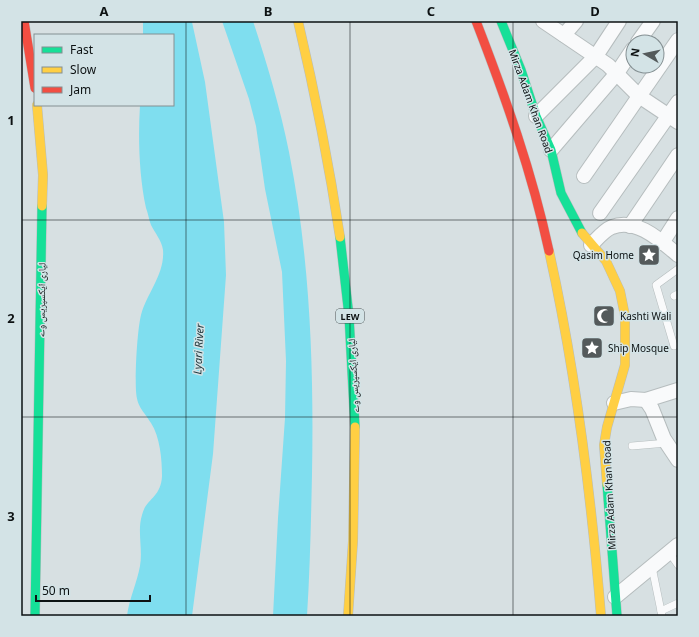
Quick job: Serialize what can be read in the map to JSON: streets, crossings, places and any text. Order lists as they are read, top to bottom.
{
  "streets": {
    "main road": ["Mirza Adam Khan Road", "لیاری ایکسپریس وے", "LEW"]
  },
  "water": ["Lyari River"],
  "places": {
    "place": ["Qasim Home", "Ship Mosque"],
    "mosque": ["Kashti Wali"]
  },
  "legend": ["Fast", "Slow", "Jam"],
  "scale_bar": "50 m",
  "north": "left",
  "grid": {
    "columns": [
      "A",
      "B",
      "C",
      "D"
    ],
    "rows": ["1", "2", "3"]
  }
}
